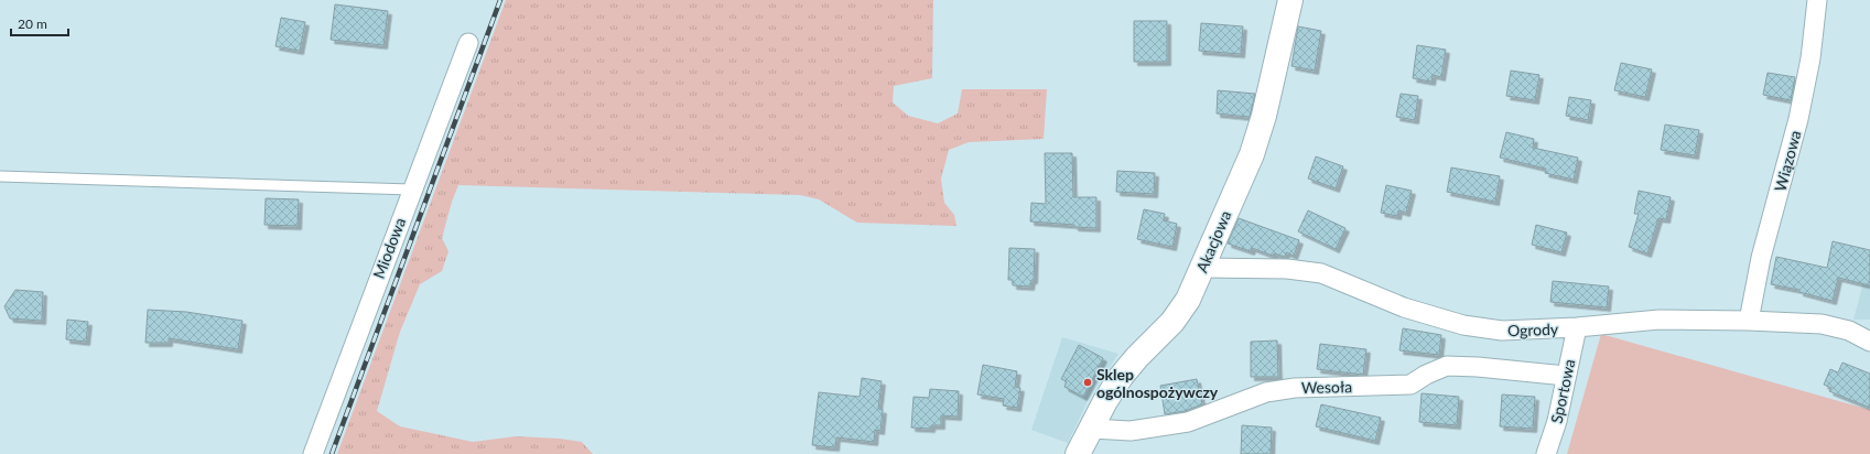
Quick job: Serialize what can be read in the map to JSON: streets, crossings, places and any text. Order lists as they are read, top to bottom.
{
  "streets": {
    "street": [
      "Wiązowa",
      "Akacjowa",
      "Miodowa",
      "Ogrody",
      "Wesoła",
      "Sportowa"
    ]
  },
  "crossings": [
    ["Wiązowa", "Ogrody"],
    ["Akacjowa", "Ogrody"],
    ["Akacjowa", "Wesoła"],
    ["Ogrody", "Sportowa"],
    ["Wesoła", "Sportowa"]
  ],
  "places": ["Sklep ogólnospożywczy"],
  "scale_bar": "20 m"
}
